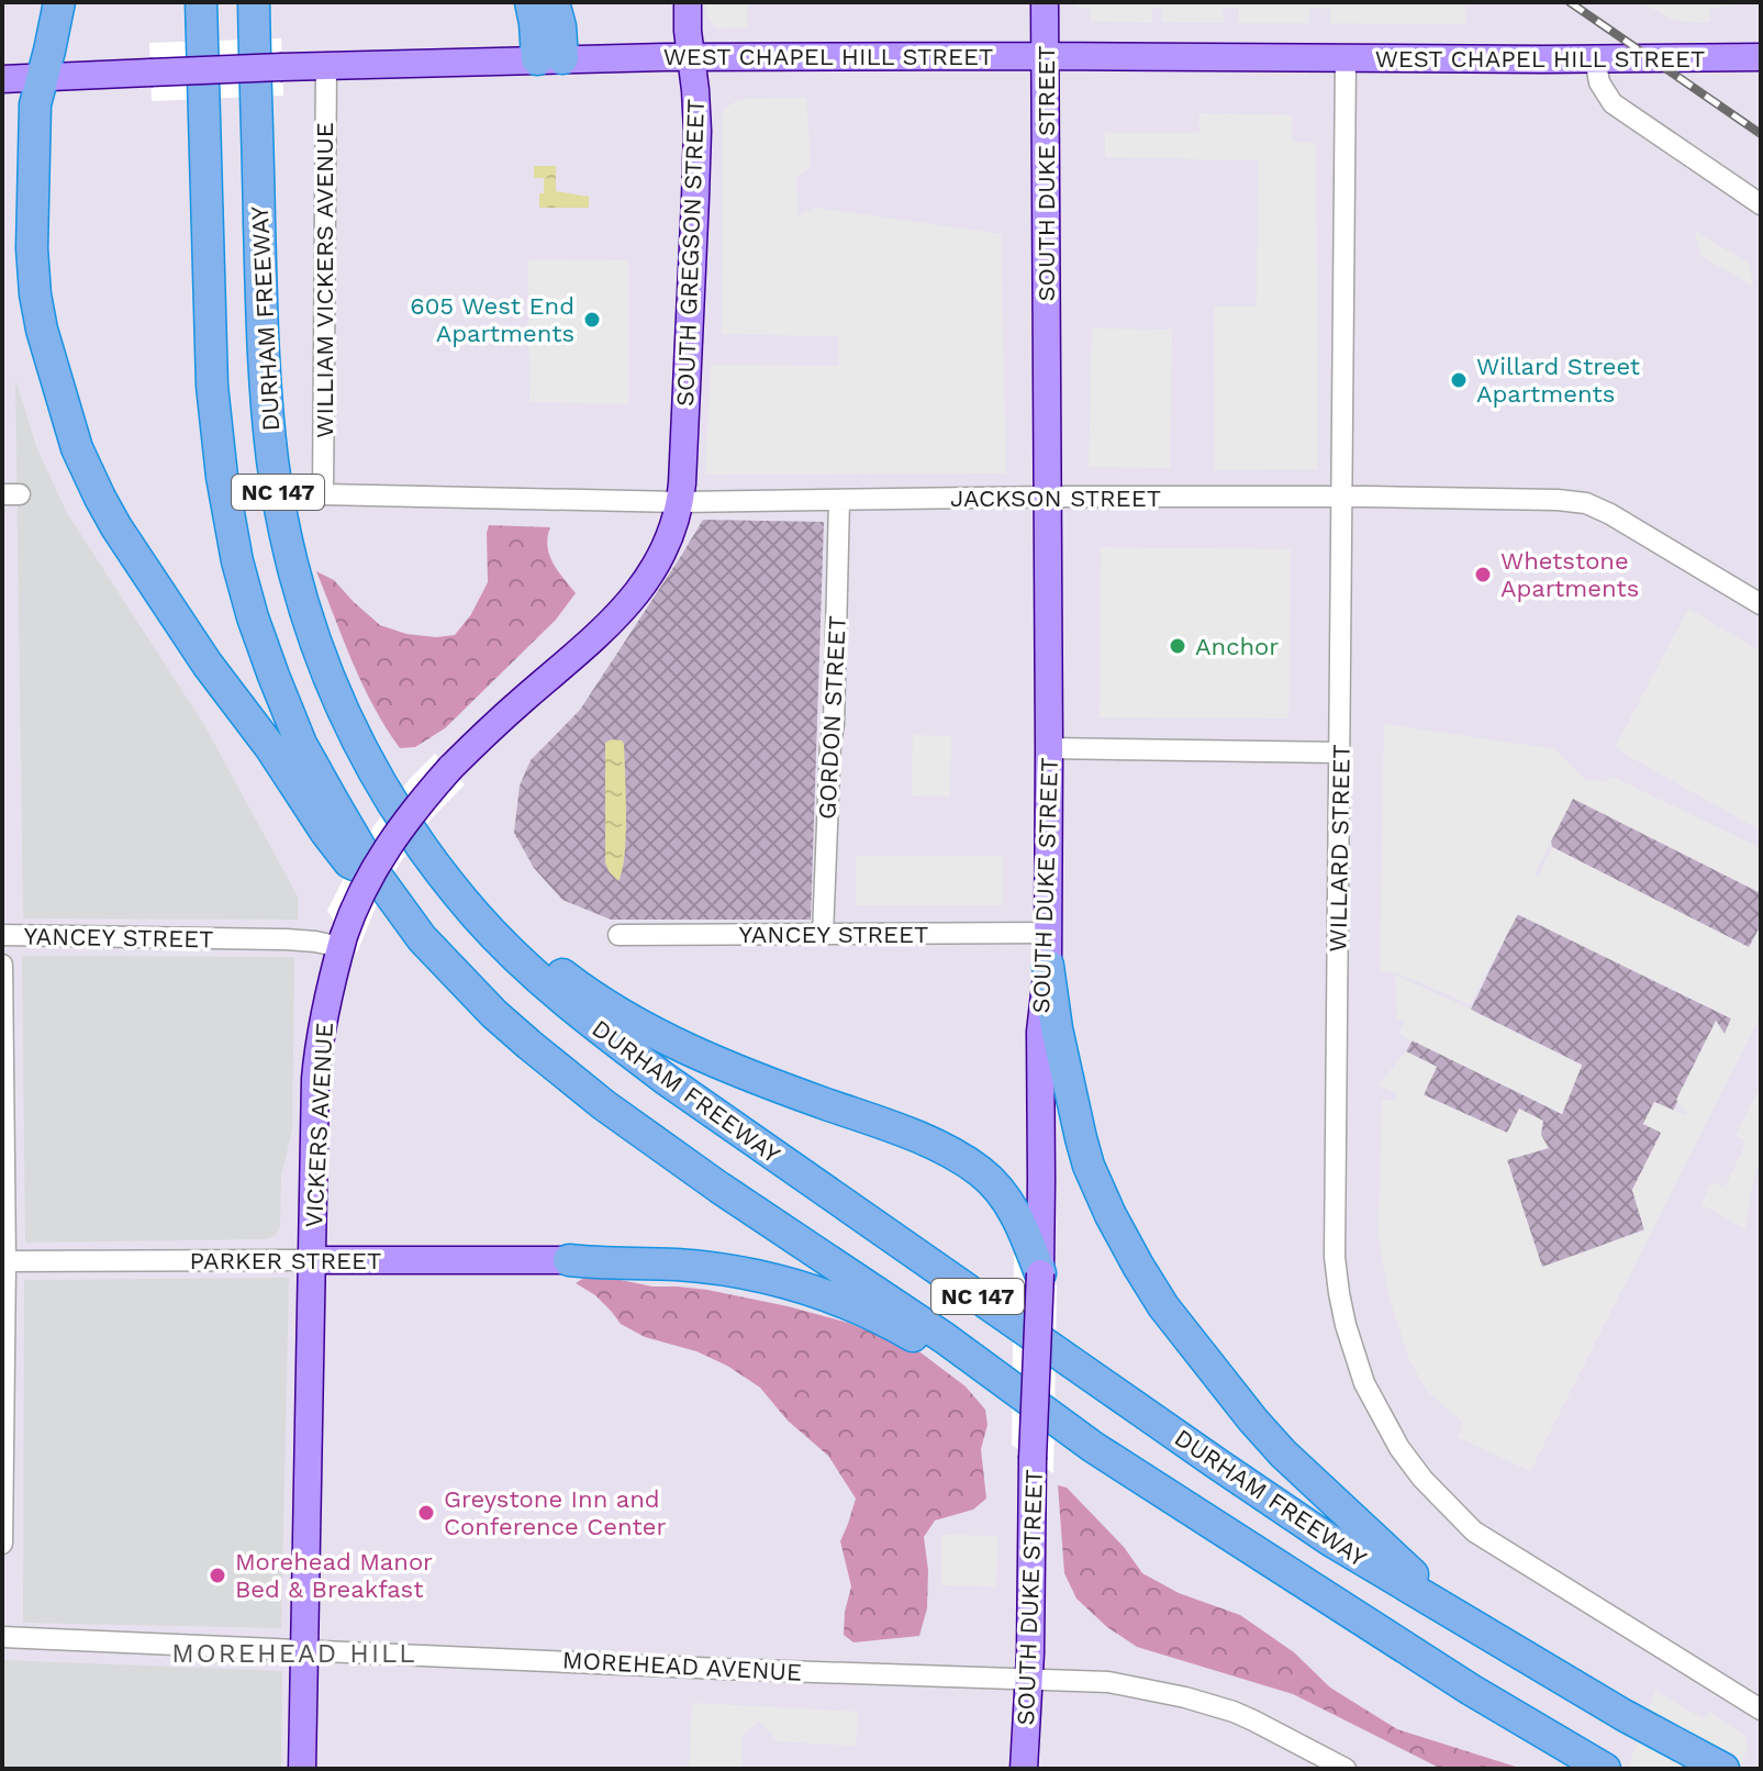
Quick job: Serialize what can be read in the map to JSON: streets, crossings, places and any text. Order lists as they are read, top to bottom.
{
  "streets": {
    "highway": ["DURHAM FREEWAY", "NC 147"],
    "main road": [
      "WEST CHAPEL HILL STREET",
      "SOUTH DUKE STREET",
      "SOUTH GREGSON STREET",
      "VICKERS AVENUE",
      "PARKER STREET"
    ],
    "street": [
      "WILLIAM VICKERS AVENUE",
      "JACKSON STREET",
      "GORDON STREET",
      "WILLARD STREET",
      "YANCEY STREET",
      "MOREHEAD AVENUE"
    ]
  },
  "crossings": [
    ["WEST CHAPEL HILL STREET", "SOUTH DUKE STREET"],
    ["WEST CHAPEL HILL STREET", "SOUTH GREGSON STREET"],
    ["WEST CHAPEL HILL STREET", "WILLIAM VICKERS AVENUE"],
    ["WEST CHAPEL HILL STREET", "WILLARD STREET"],
    ["SOUTH DUKE STREET", "JACKSON STREET"],
    ["SOUTH DUKE STREET", "YANCEY STREET"],
    ["SOUTH DUKE STREET", "MOREHEAD AVENUE"],
    ["SOUTH GREGSON STREET", "JACKSON STREET"],
    ["SOUTH GREGSON STREET", "VICKERS AVENUE"],
    ["WILLIAM VICKERS AVENUE", "JACKSON STREET"],
    ["JACKSON STREET", "GORDON STREET"],
    ["JACKSON STREET", "WILLARD STREET"],
    ["JACKSON STREET", "VICKERS AVENUE"],
    ["GORDON STREET", "YANCEY STREET"],
    ["YANCEY STREET", "VICKERS AVENUE"],
    ["VICKERS AVENUE", "PARKER STREET"],
    ["VICKERS AVENUE", "MOREHEAD AVENUE"]
  ],
  "districts": ["MOREHEAD HILL"],
  "places": [
    "605 West End Apartments",
    "Willard Street Apartments",
    "Whetstone Apartments",
    "Anchor",
    "Greystone Inn and Conference Center",
    "Morehead Manor Bed & Breakfast"
  ]
}
